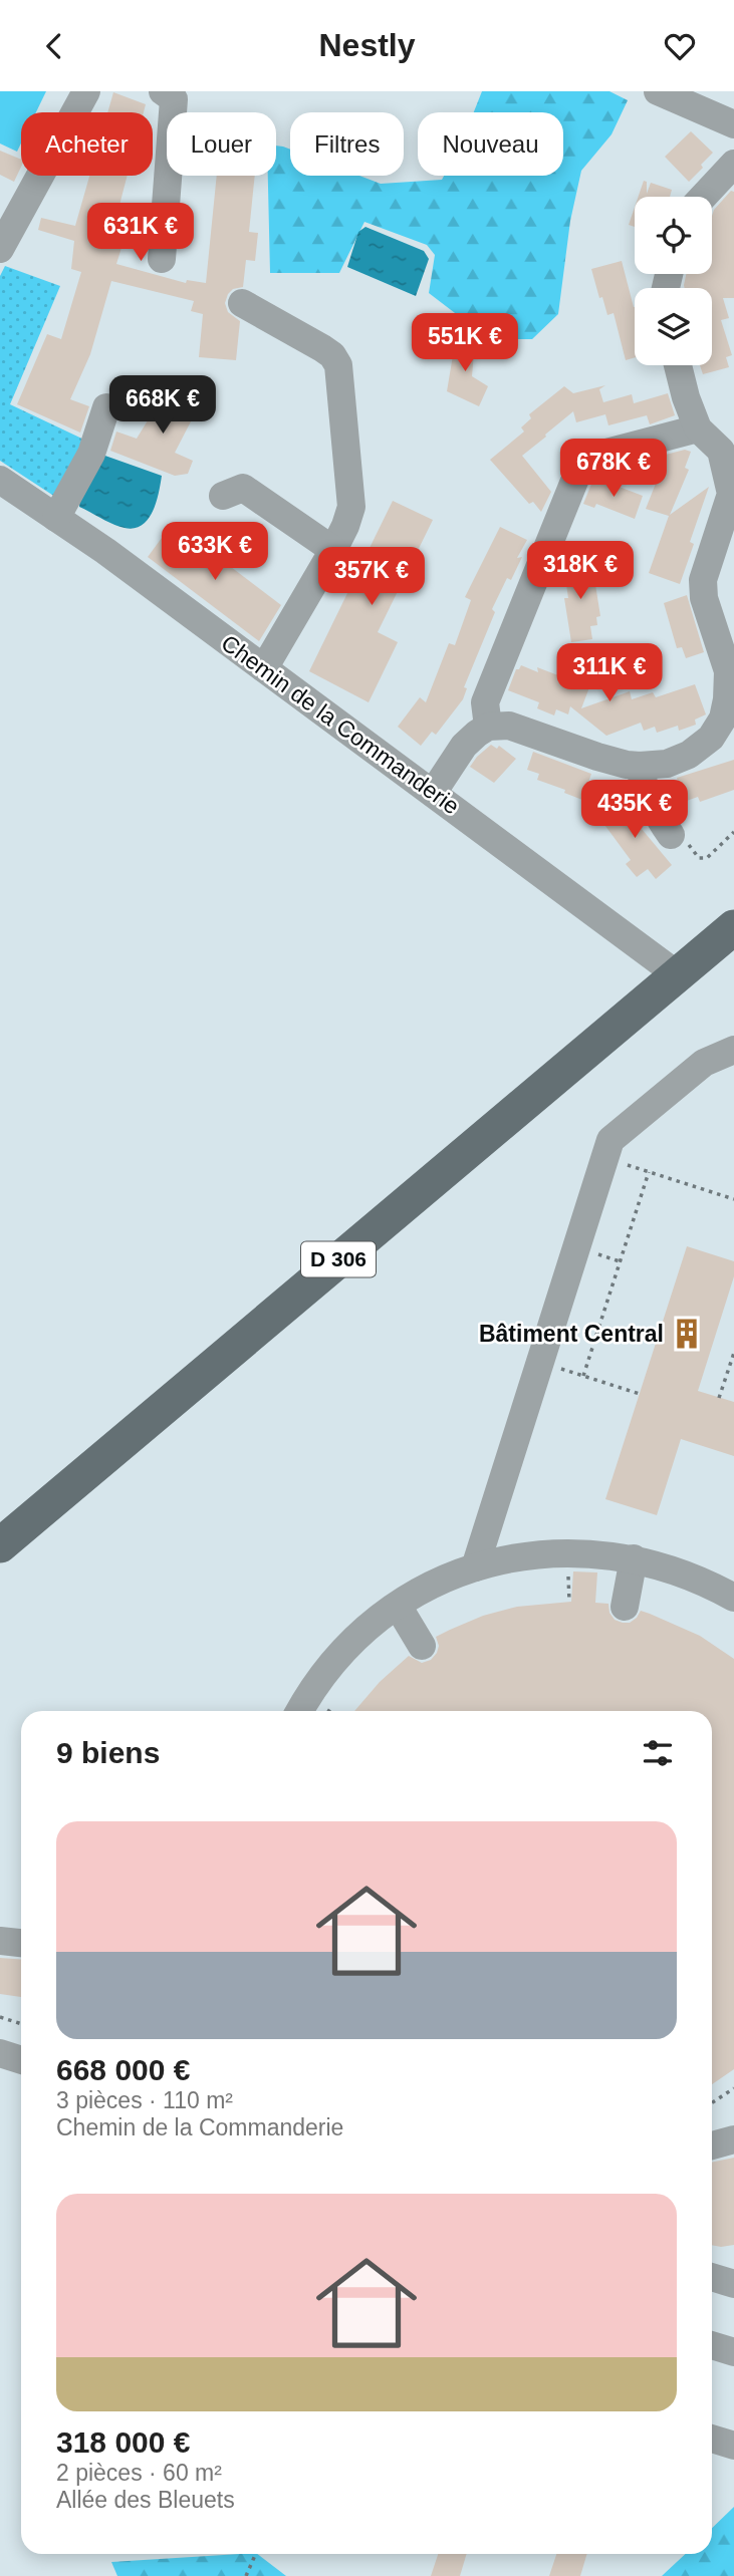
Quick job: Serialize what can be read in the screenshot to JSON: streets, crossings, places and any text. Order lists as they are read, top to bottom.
{
  "streets": {
    "main road": ["D 306"],
    "street": ["Chemin de la Commanderie"]
  },
  "crossings": [
    ["Chemin de la Commanderie", "D 306"]
  ],
  "places": {
    "building": ["Bâtiment Central"]
  },
  "page": {
    "header": "Nestly",
    "chip": [
      "Acheter",
      "Louer",
      "Filtres",
      "Nouveau"
    ],
    "price": [
      "631K €",
      "551K €",
      "668K €",
      "678K €",
      "633K €",
      "318K €",
      "357K €",
      "311K €",
      "435K €"
    ],
    "heading": "9 biens",
    "list": [
      {
        "name": "668 000 €",
        "note": "3 pièces · 110 m² · Chemin de la Commanderie"
      },
      {
        "name": "318 000 €",
        "note": "2 pièces · 60 m² · Allée des Bleuets"
      }
    ]
  }
}
